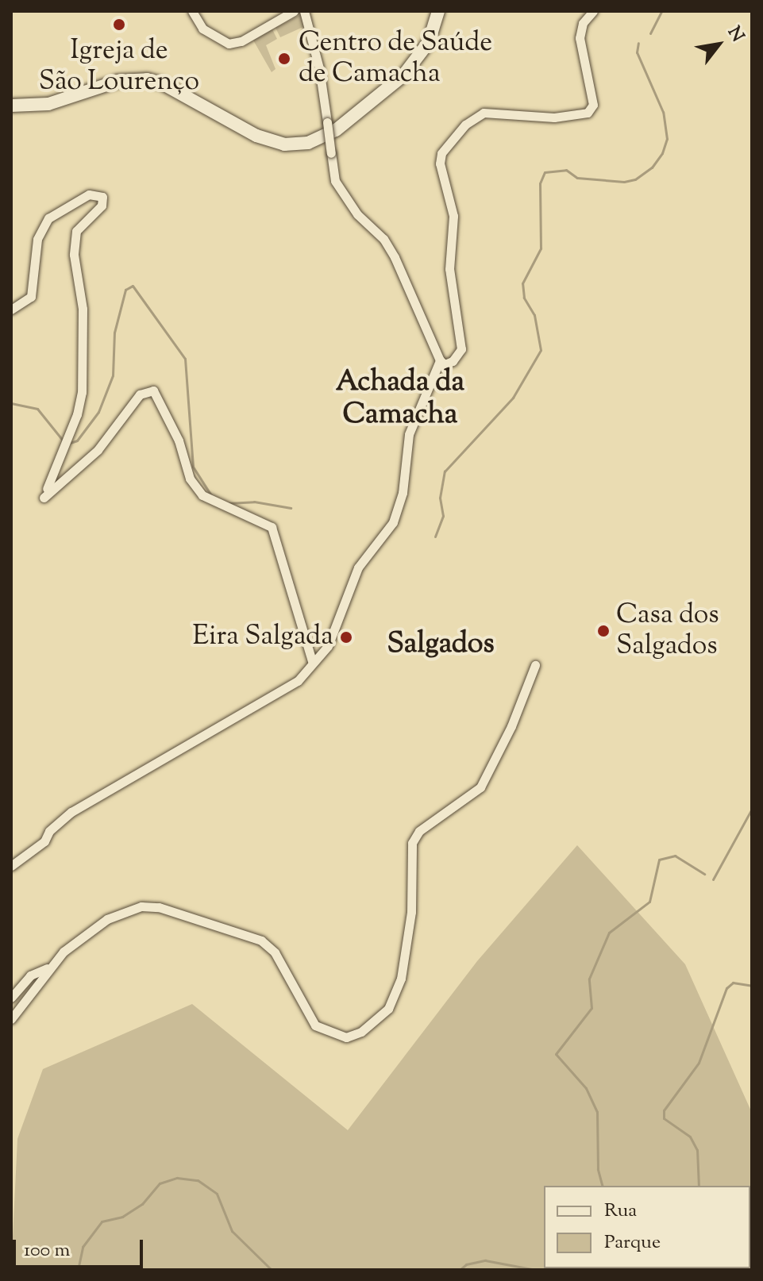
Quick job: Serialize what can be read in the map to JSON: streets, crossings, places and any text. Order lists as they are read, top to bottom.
{
  "districts": ["Achada da Camacha", "Salgados"],
  "places": [
    "Igreja de São Lourenço",
    "Centro de Saúde de Camacha",
    "Casa dos Salgados",
    "Eira Salgada"
  ],
  "legend": ["Rua", "Parque"],
  "scale_bar": "100 m",
  "north": "top right"
}
